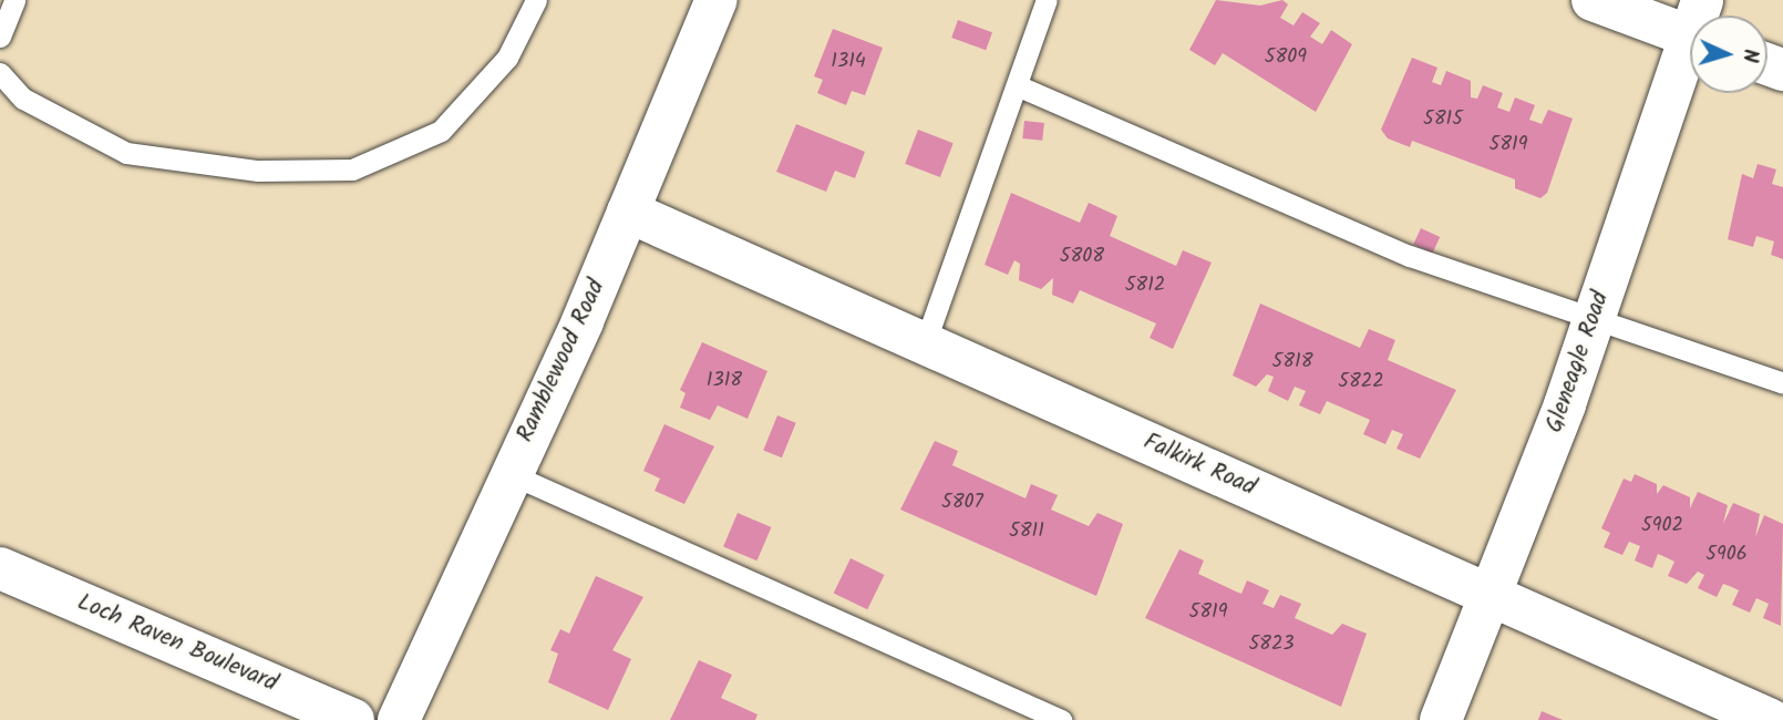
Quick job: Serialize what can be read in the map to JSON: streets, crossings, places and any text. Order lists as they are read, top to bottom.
{
  "streets": {
    "street": [
      "Ramblewood Road",
      "Gleneagle Road",
      "Falkirk Road",
      "Loch Raven Boulevard"
    ]
  },
  "crossings": [
    ["Ramblewood Road", "Falkirk Road"],
    ["Gleneagle Road", "Falkirk Road"]
  ],
  "house_numbers": [
    "5809",
    "1314",
    "5815",
    "5819",
    "5808",
    "5812",
    "5818",
    "1318",
    "5822",
    "5807",
    "5902",
    "5811",
    "5906",
    "5819",
    "5823"
  ],
  "north": "right"
}
